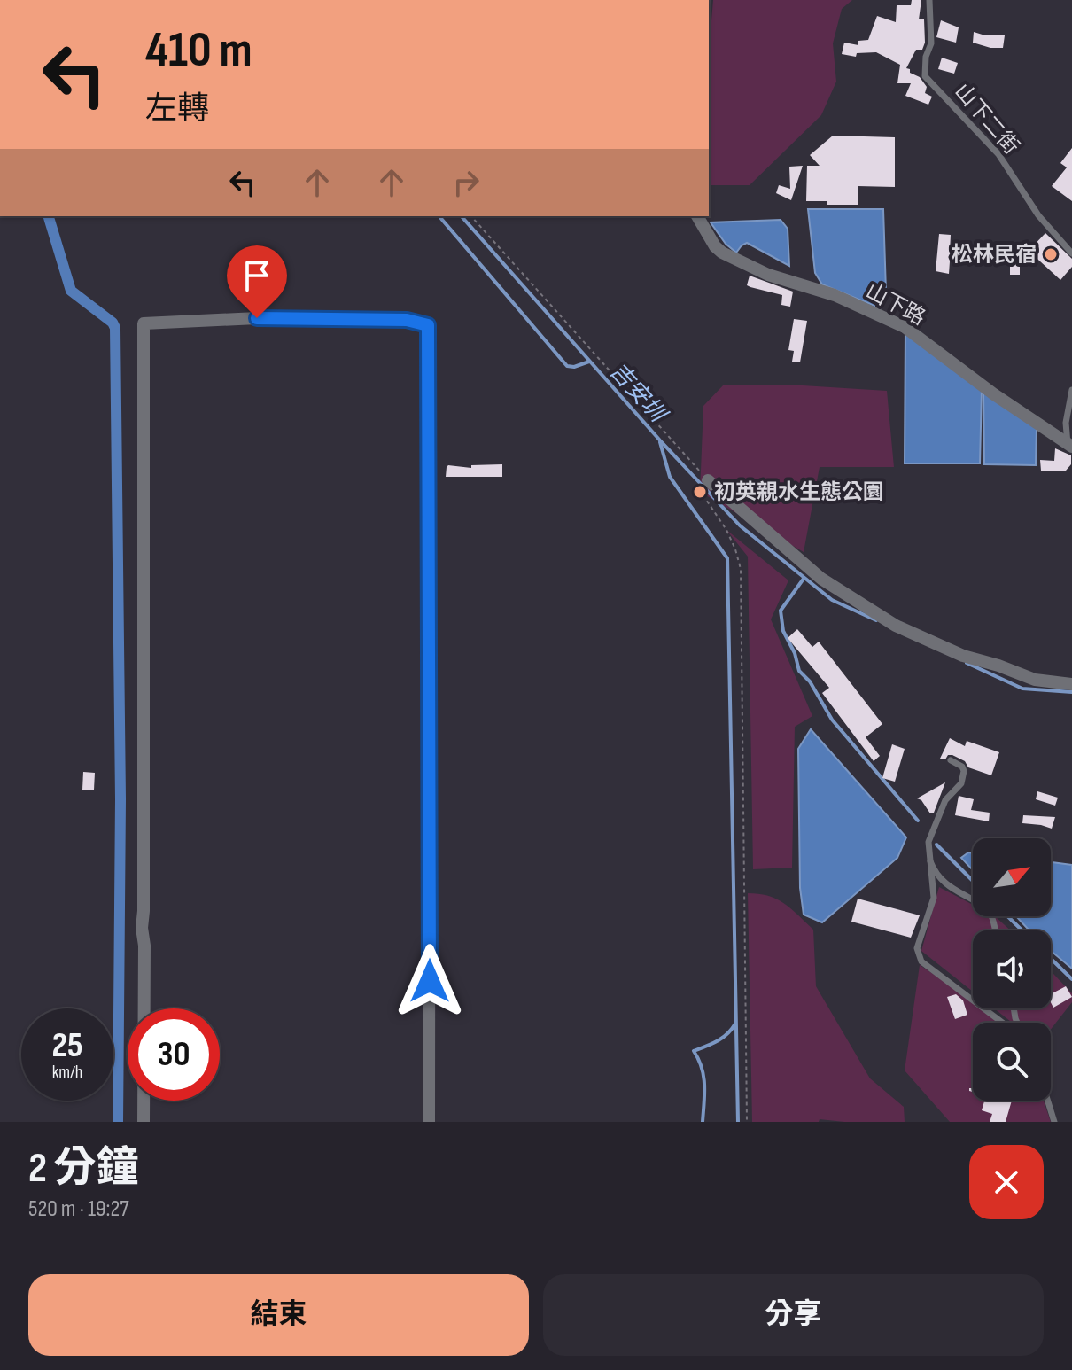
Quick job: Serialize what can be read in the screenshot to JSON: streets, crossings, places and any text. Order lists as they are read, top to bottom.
{
  "streets": {
    "street": ["山下路"],
    "lane": ["山下二街"]
  },
  "water": ["吉安圳"],
  "places": ["松林民宿", "初英親水生態公園"],
  "north": "top right",
  "page": {
    "turn": ["410 m", "左轉"],
    "speed": "25 km/h",
    "limit": "30",
    "heading": ["2 分鐘", "520 m · 19:27"],
    "buttons": ["結束", "分享"]
  }
}
